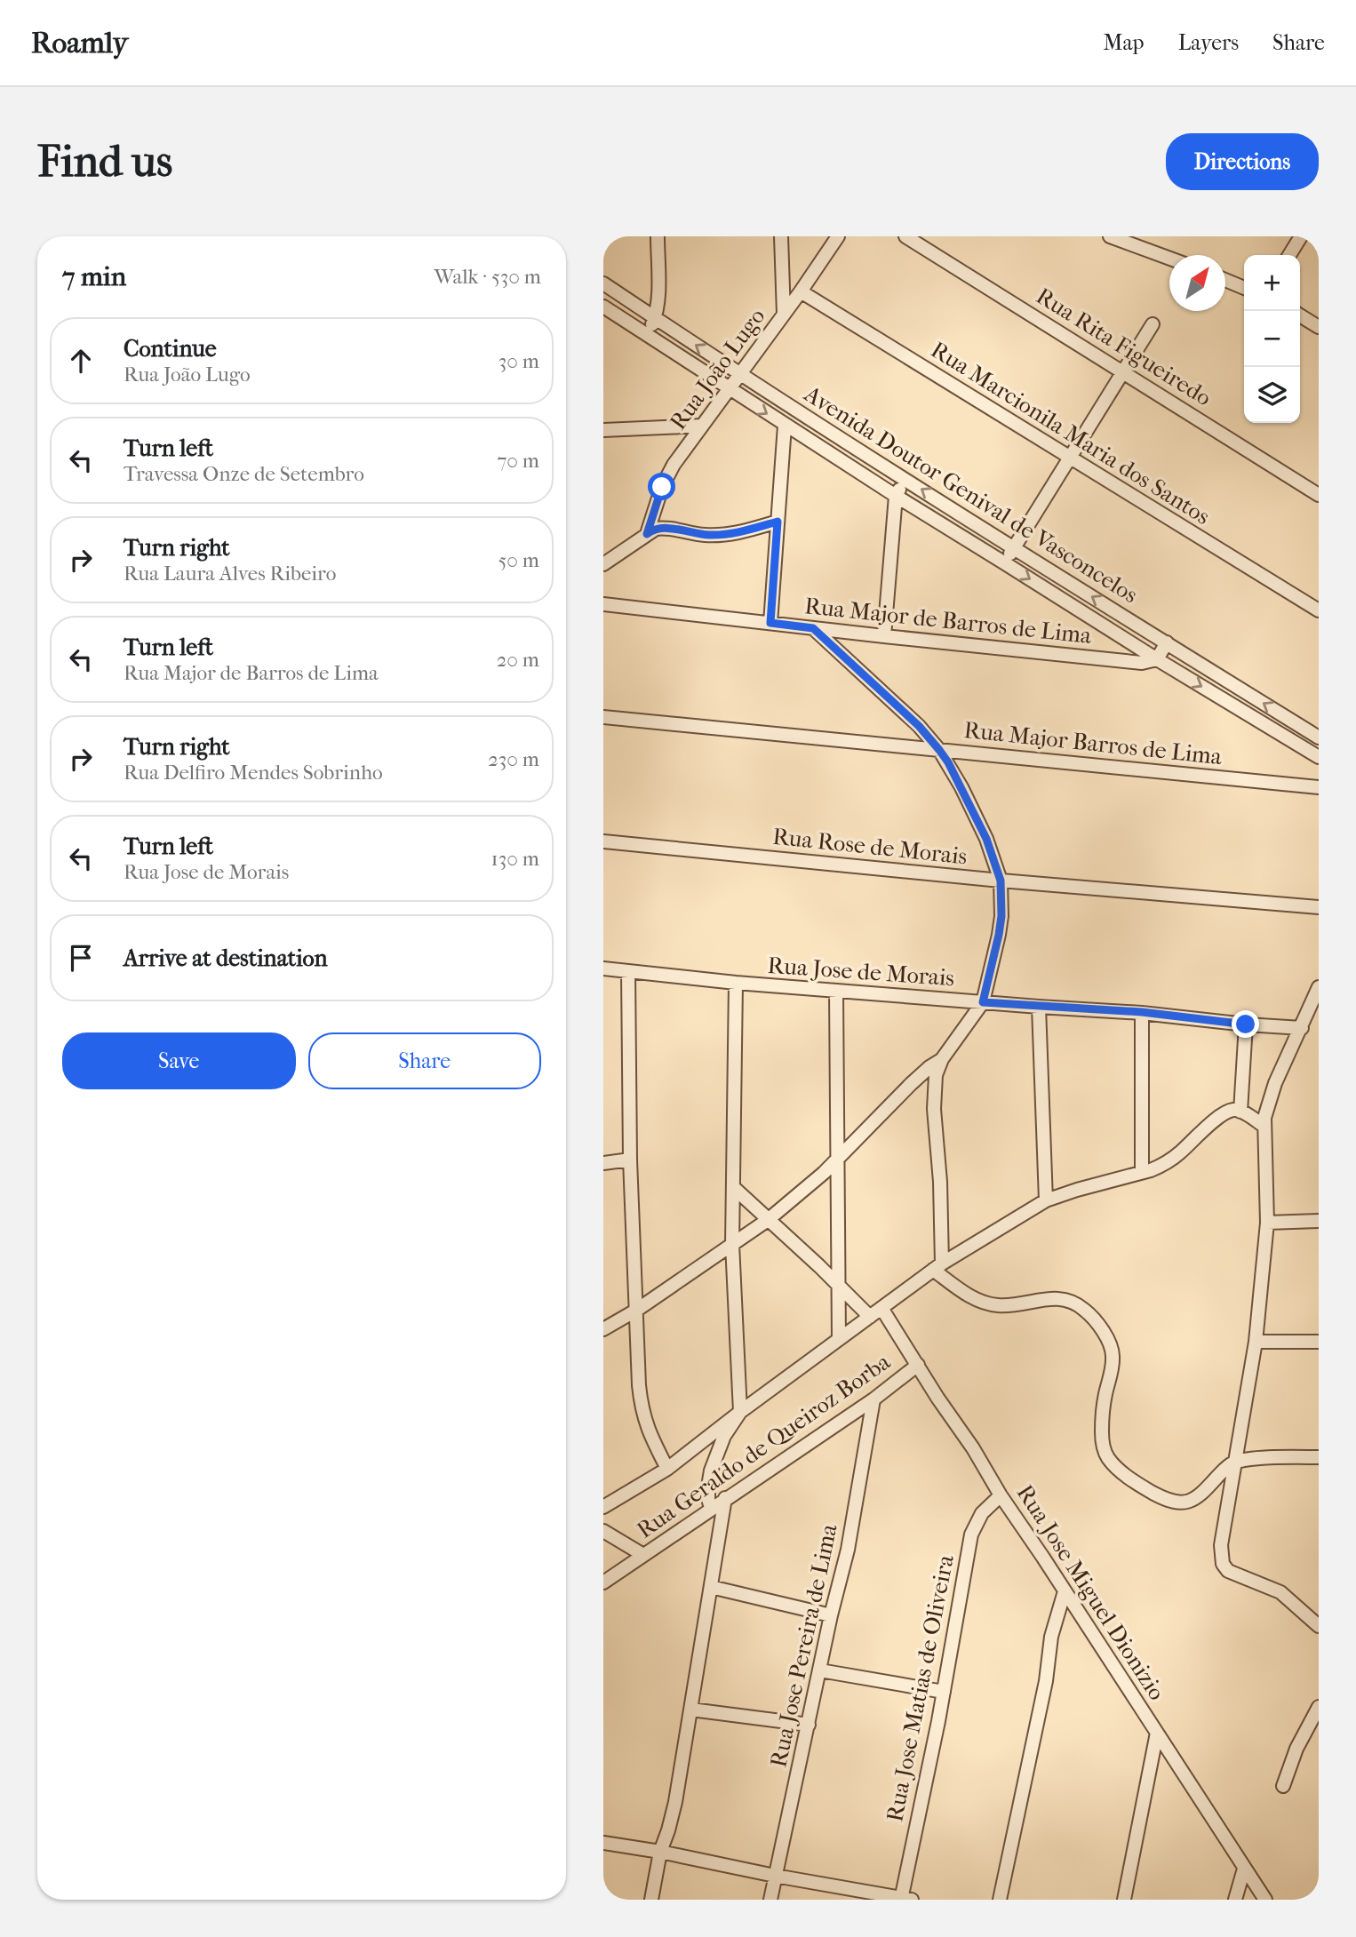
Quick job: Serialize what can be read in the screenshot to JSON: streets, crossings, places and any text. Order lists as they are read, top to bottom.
{
  "streets": {
    "street": [
      "Rua Rita Figueiredo",
      "Rua João Lugo",
      "Rua Marcionila Maria dos Santos",
      "Avenida Doutor Genival de Vasconcelos",
      "Rua Major de Barros de Lima",
      "Rua Major Barros de Lima",
      "Rua Rose de Morais",
      "Rua Jose de Morais",
      "Rua Geraldo de Queiroz Borba",
      "Rua Jose Miguel Dionizio",
      "Rua Jose Pereira de Lima",
      "Rua Jose Matias de Oliveira"
    ]
  },
  "crossings": [
    ["Rua João Lugo", "Rua Marcionila Maria dos Santos"],
    ["Rua João Lugo", "Avenida Doutor Genival de Vasconcelos"],
    ["Avenida Doutor Genival de Vasconcelos", "Rua Major de Barros de Lima"],
    ["Rua Geraldo de Queiroz Borba", "Rua Jose Miguel Dionizio"],
    ["Rua Geraldo de Queiroz Borba", "Rua Jose Pereira de Lima"],
    ["Rua Jose Miguel Dionizio", "Rua Jose Matias de Oliveira"]
  ],
  "north": "top right",
  "page": {
    "header": "Roamly",
    "nav": ["Map", "Layers", "Share"],
    "buttons": [
      "Directions",
      ["Save", "Share"]
    ],
    "title": "Find us",
    "heading": ["7 min", "Walk · 530 m"],
    "map_buttons": ["+", "−"],
    "list": [
      ["Continue", "Rua João Lugo", "30 m"],
      ["Turn left", "Travessa Onze de Setembro", "70 m"],
      ["Turn right", "Rua Laura Alves Ribeiro", "50 m"],
      ["Turn left", "Rua Major de Barros de Lima", "20 m"],
      ["Turn right", "Rua Delfiro Mendes Sobrinho", "230 m"],
      ["Turn left", "Rua Jose de Morais", "130 m"],
      "Arrive at destination"
    ]
  }
}
